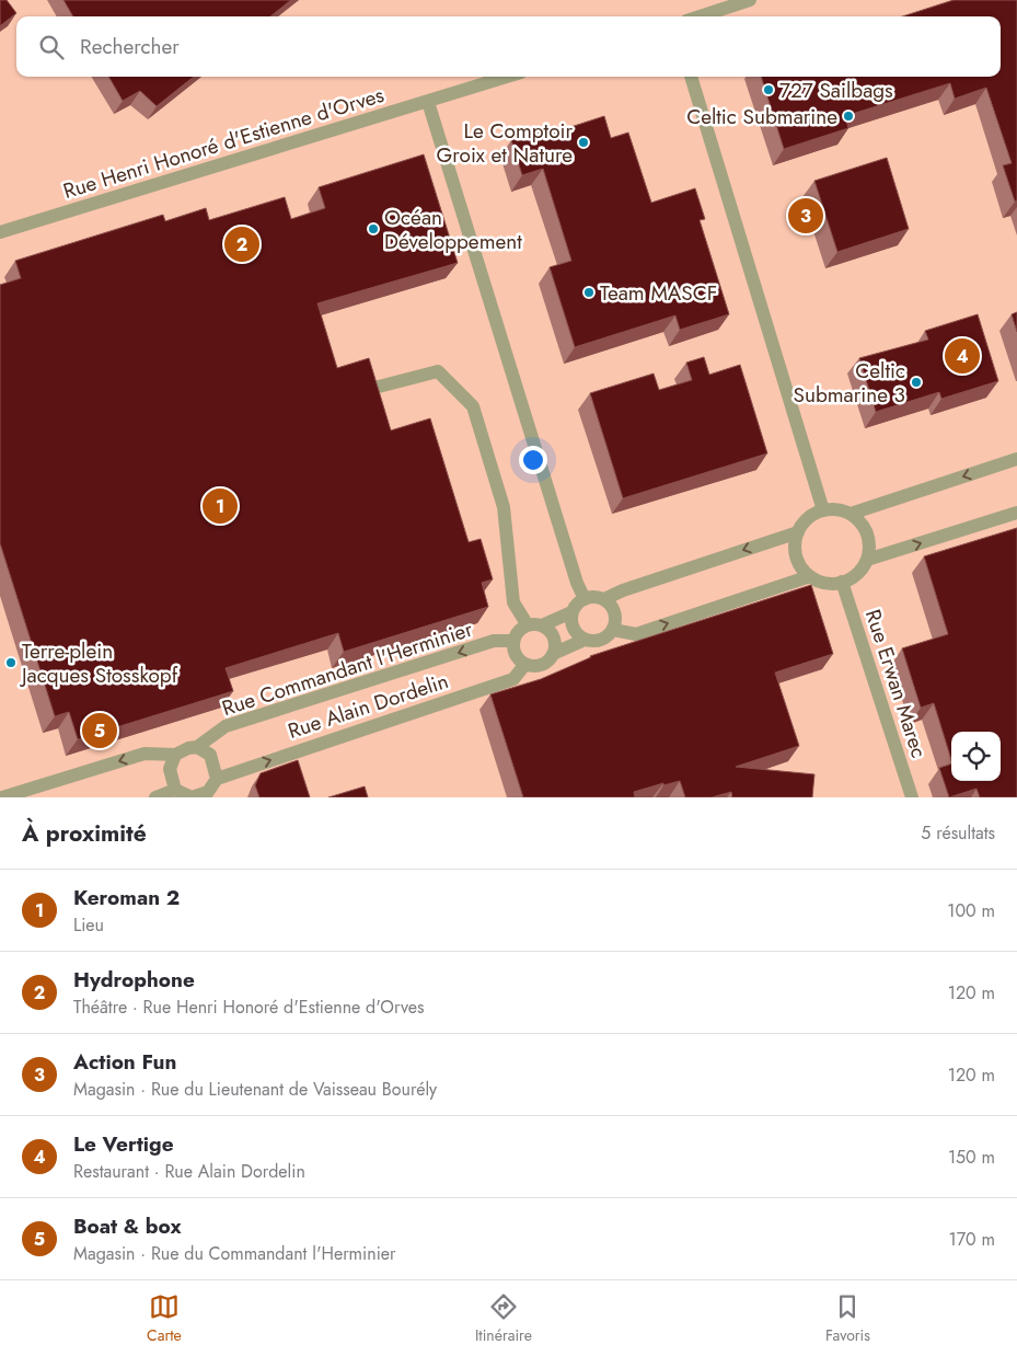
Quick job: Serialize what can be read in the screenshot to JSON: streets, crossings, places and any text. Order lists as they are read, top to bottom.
{
  "streets": {
    "street": [
      "Rue Henri Honoré d'Estienne d'Orves",
      "Rue Commandant l'Herminier",
      "Rue Erwan Marec",
      "Rue Alain Dordelin"
    ]
  },
  "crossings": [
    ["Rue Commandant l'Herminier", "Rue Alain Dordelin"]
  ],
  "one_way": ["Rue Commandant l'Herminier", "Rue Alain Dordelin"],
  "places": [
    "727 Sailbags",
    "Celtic Submarine",
    "Le Comptoir Groix et Nature",
    "Océan Développement",
    "Team MASCF",
    "Celtic Submarine 3",
    "Terre-plein Jacques Stosskopf"
  ],
  "page": {
    "search": "Rechercher",
    "pins": [
      "3",
      "2",
      "4",
      "1",
      "5"
    ],
    "heading": ["À proximité", "5 résultats"],
    "list": [
      {
        "mark": "1",
        "name": "Keroman 2",
        "note": "Lieu",
        "value": "100 m"
      },
      {
        "mark": "2",
        "name": "Hydrophone",
        "note": "Théâtre · Rue Henri Honoré d'Estienne d'Orves",
        "value": "120 m"
      },
      {
        "mark": "3",
        "name": "Action Fun",
        "note": "Magasin · Rue du Lieutenant de Vaisseau Bourély",
        "value": "120 m"
      },
      {
        "mark": "4",
        "name": "Le Vertige",
        "note": "Restaurant · Rue Alain Dordelin",
        "value": "150 m"
      },
      {
        "mark": "5",
        "name": "Boat & box",
        "note": "Magasin · Rue du Commandant l'Herminier",
        "value": "170 m"
      }
    ],
    "nav": ["Carte", "Itinéraire", "Favoris"]
  }
}
